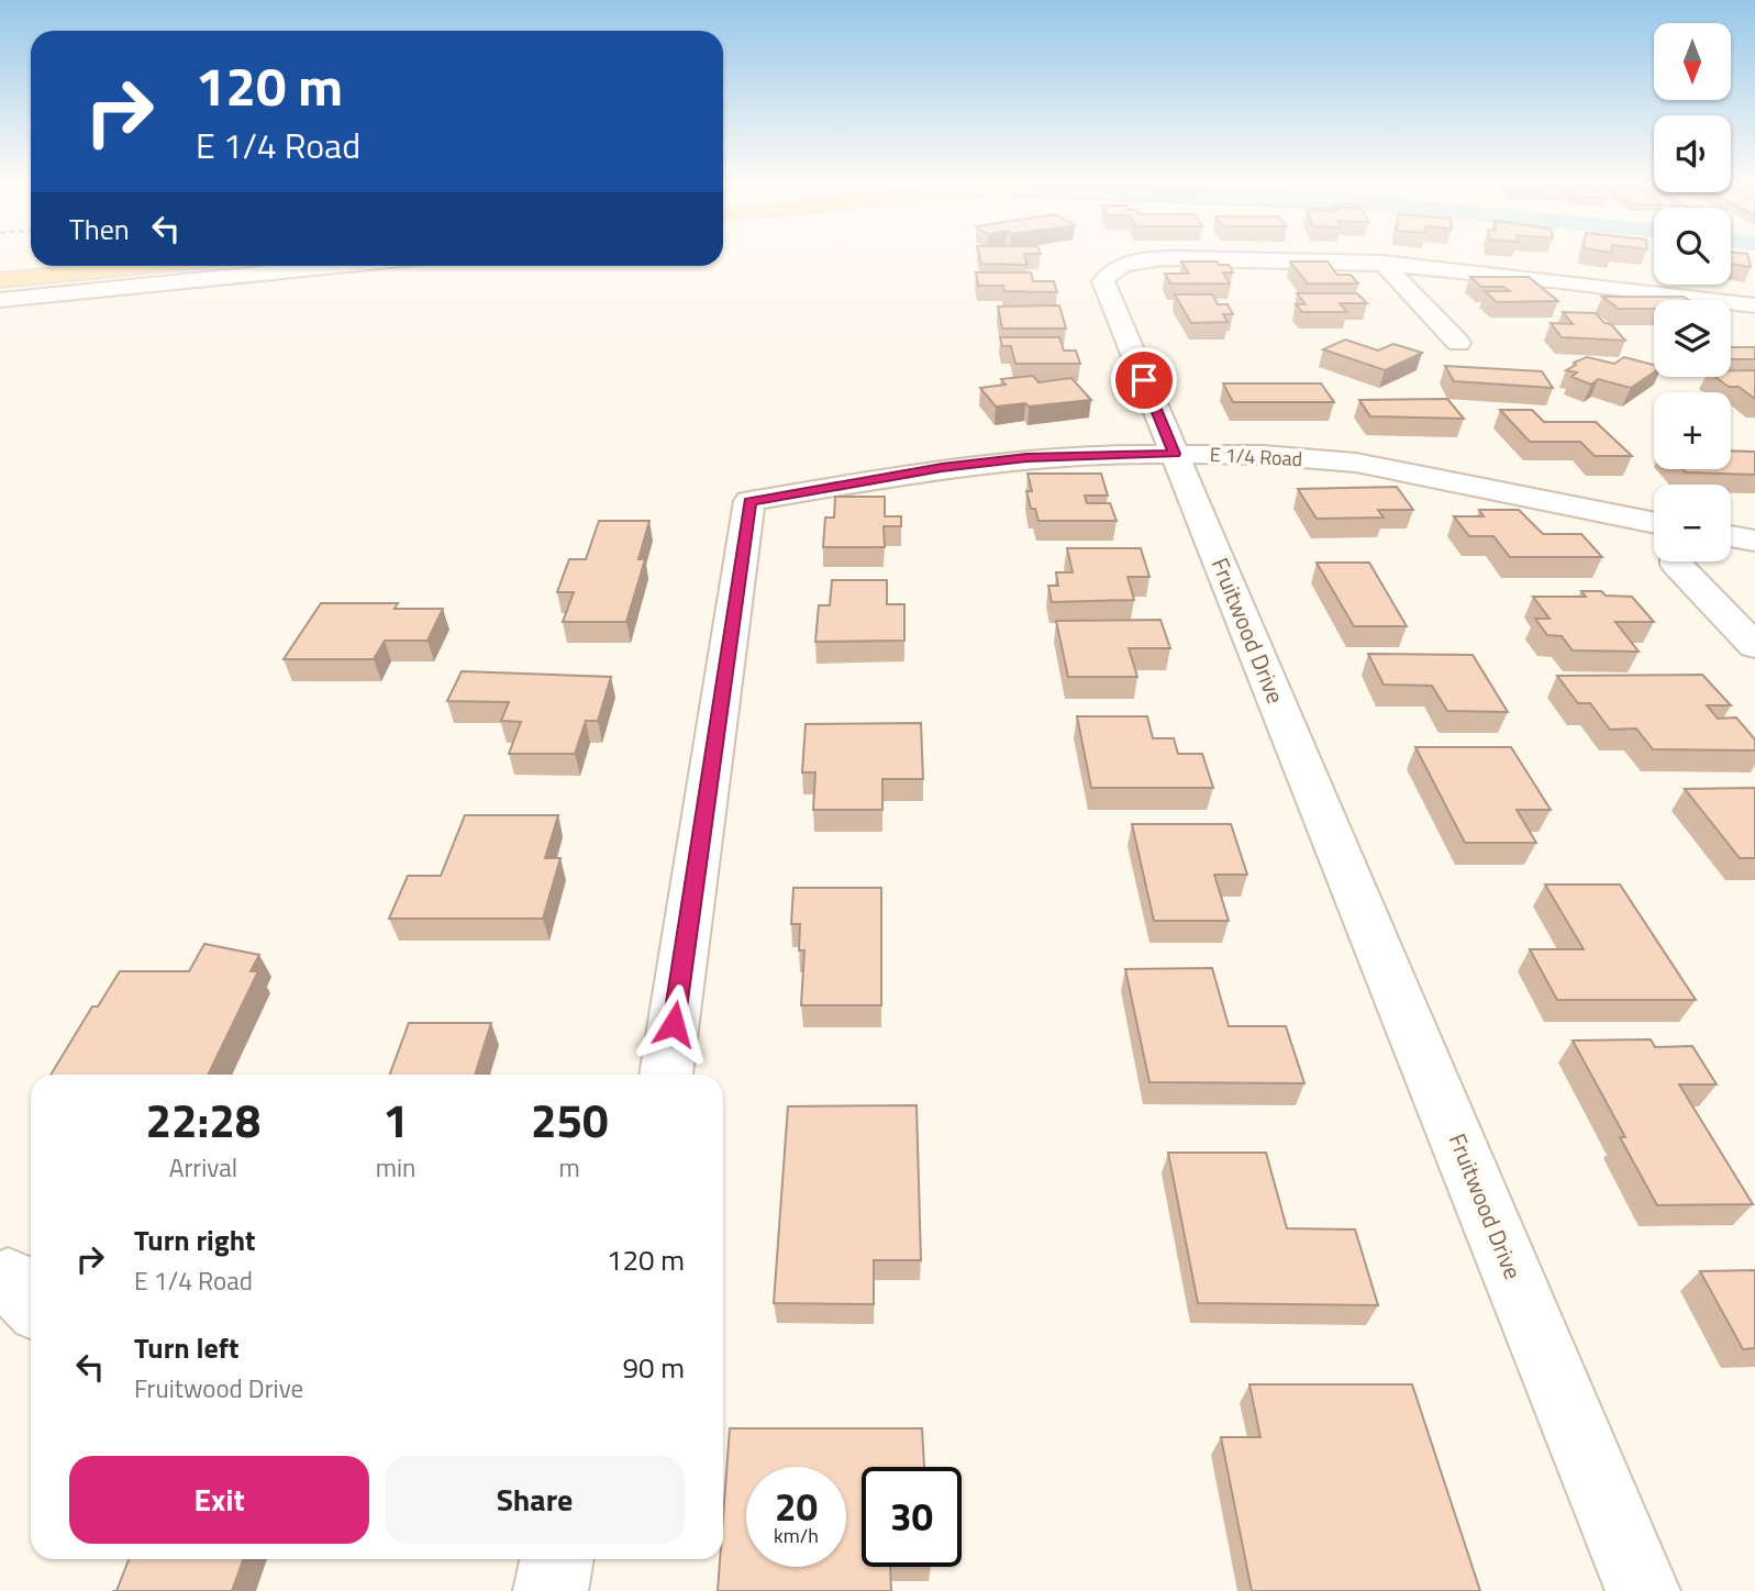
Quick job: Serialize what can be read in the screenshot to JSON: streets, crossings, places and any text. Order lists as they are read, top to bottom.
{
  "streets": {
    "street": ["E 1/4 Road", "Fruitwood Drive"]
  },
  "crossings": [
    ["E 1/4 Road", "Fruitwood Drive"]
  ],
  "north": "bottom",
  "page": {
    "map_buttons": ["+", "−"],
    "turn": ["120 m", "E 1/4 Road"],
    "then": "Then",
    "eta": [
      "22:28",
      "Arrival",
      "1",
      "min",
      "250",
      "m"
    ],
    "list": [
      {
        "name": "Turn right",
        "note": "E 1/4 Road",
        "value": "120 m"
      },
      {
        "name": "Turn left",
        "note": "Fruitwood Drive",
        "value": "90 m"
      }
    ],
    "buttons": ["Exit", "Share"],
    "speed": "20 km/h",
    "limit": "30"
  }
}
